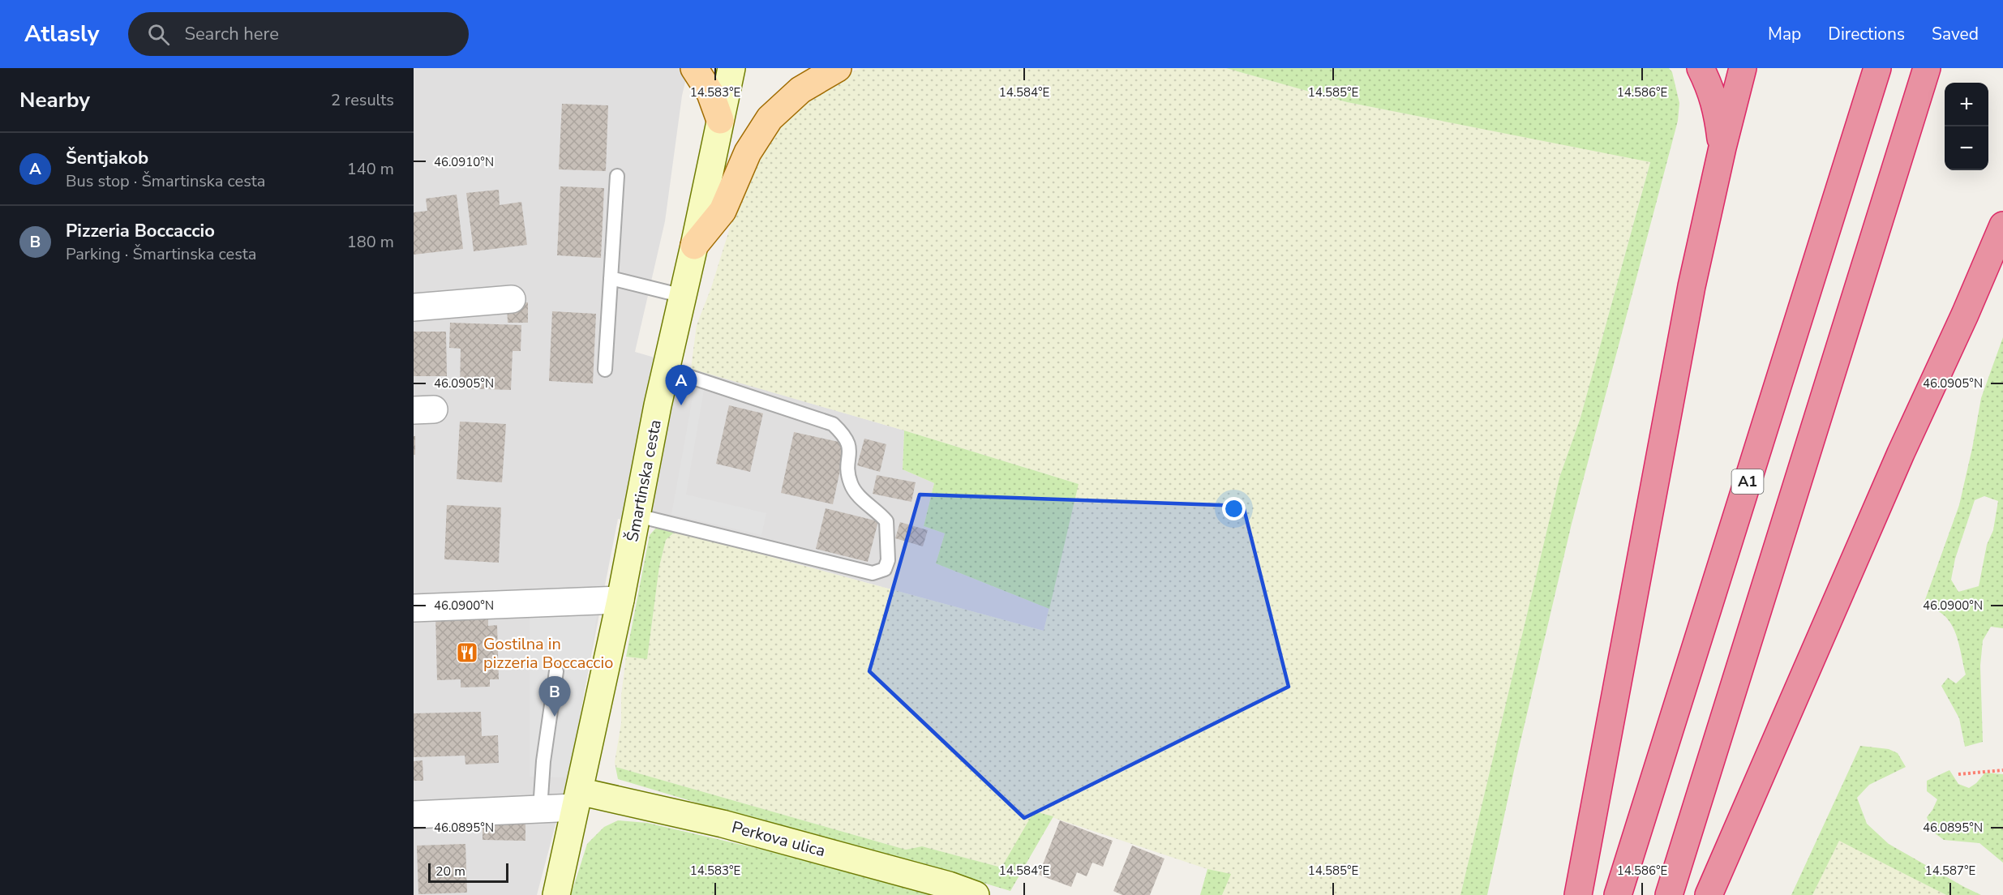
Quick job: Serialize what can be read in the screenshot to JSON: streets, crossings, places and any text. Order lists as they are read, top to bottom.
{
  "streets": {
    "highway": ["A1"],
    "main road": ["Šmartinska cesta", "Perkova ulica"]
  },
  "crossings": [
    ["Šmartinska cesta", "Perkova ulica"]
  ],
  "places": {
    "restaurant": ["Gostilna in pizzeria Boccaccio"]
  },
  "scale_bar": "20 m",
  "page": {
    "header": "Atlasly",
    "search": "Search here",
    "nav": ["Map", "Directions", "Saved"],
    "heading": ["Nearby", "2 results"],
    "map_buttons": ["+", "−"],
    "list": [
      {
        "mark": "A",
        "name": "Šentjakob",
        "note": "Bus stop · Šmartinska cesta",
        "value": "140 m"
      },
      {
        "mark": "B",
        "name": "Pizzeria Boccaccio",
        "note": "Parking · Šmartinska cesta",
        "value": "180 m"
      }
    ],
    "pins": ["A", "B"],
    "scale": "20 m"
  },
  "coordinates": [
    "14.583°E",
    "14.584°E",
    "14.585°E",
    "14.586°E",
    "46.0910°N",
    "46.0905°N",
    "46.0900°N",
    "46.0895°N",
    "14.587°E"
  ]
}
